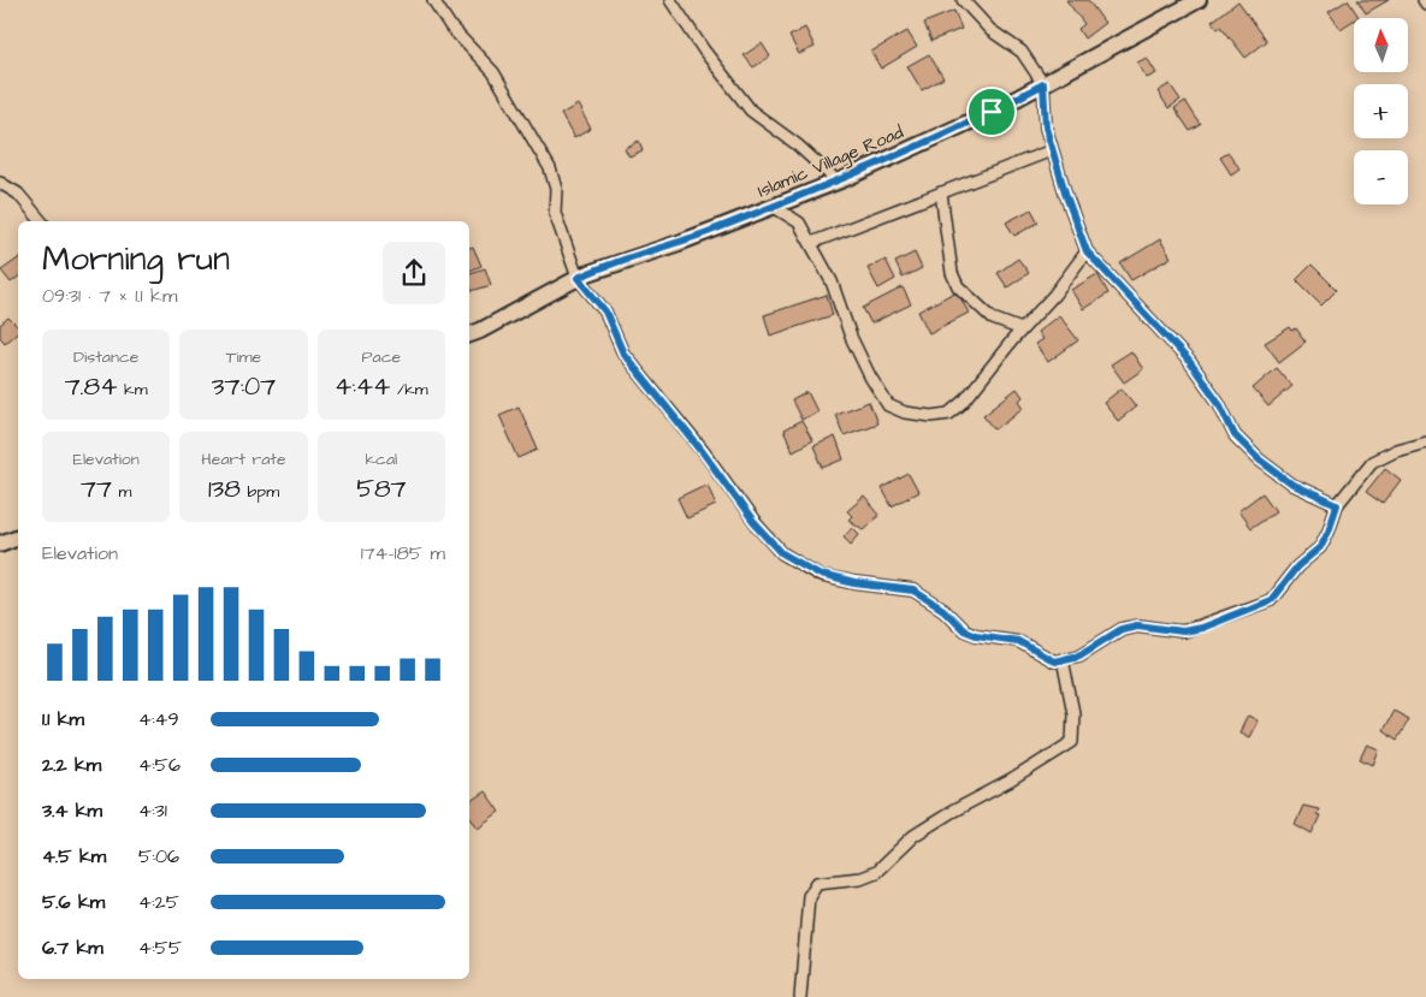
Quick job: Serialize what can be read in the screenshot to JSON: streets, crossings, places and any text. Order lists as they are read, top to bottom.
{
  "streets": {
    "street": ["Islamic Village Road"]
  },
  "north": "top",
  "page": {
    "map_buttons": ["+", "−"],
    "heading": ["Morning run", "09:31 · 7 × 1.1 km"],
    "stats": [
      ["Distance", "7.84 km"],
      ["Time", "37:07"],
      ["Pace", "4:44 /km"],
      ["Elevation", "77 m"],
      ["Heart rate", "138 bpm"],
      ["kcal", "587"]
    ],
    "chart": ["Elevation", "174–185 m"],
    "list": [
      {
        "name": "1.1 km",
        "note": "4:49"
      },
      {
        "name": "2.2 km",
        "note": "4:56"
      },
      {
        "name": "3.4 km",
        "note": "4:31"
      },
      {
        "name": "4.5 km",
        "note": "5:06"
      },
      {
        "name": "5.6 km",
        "note": "4:25"
      },
      {
        "name": "6.7 km",
        "note": "4:55"
      }
    ]
  }
}
